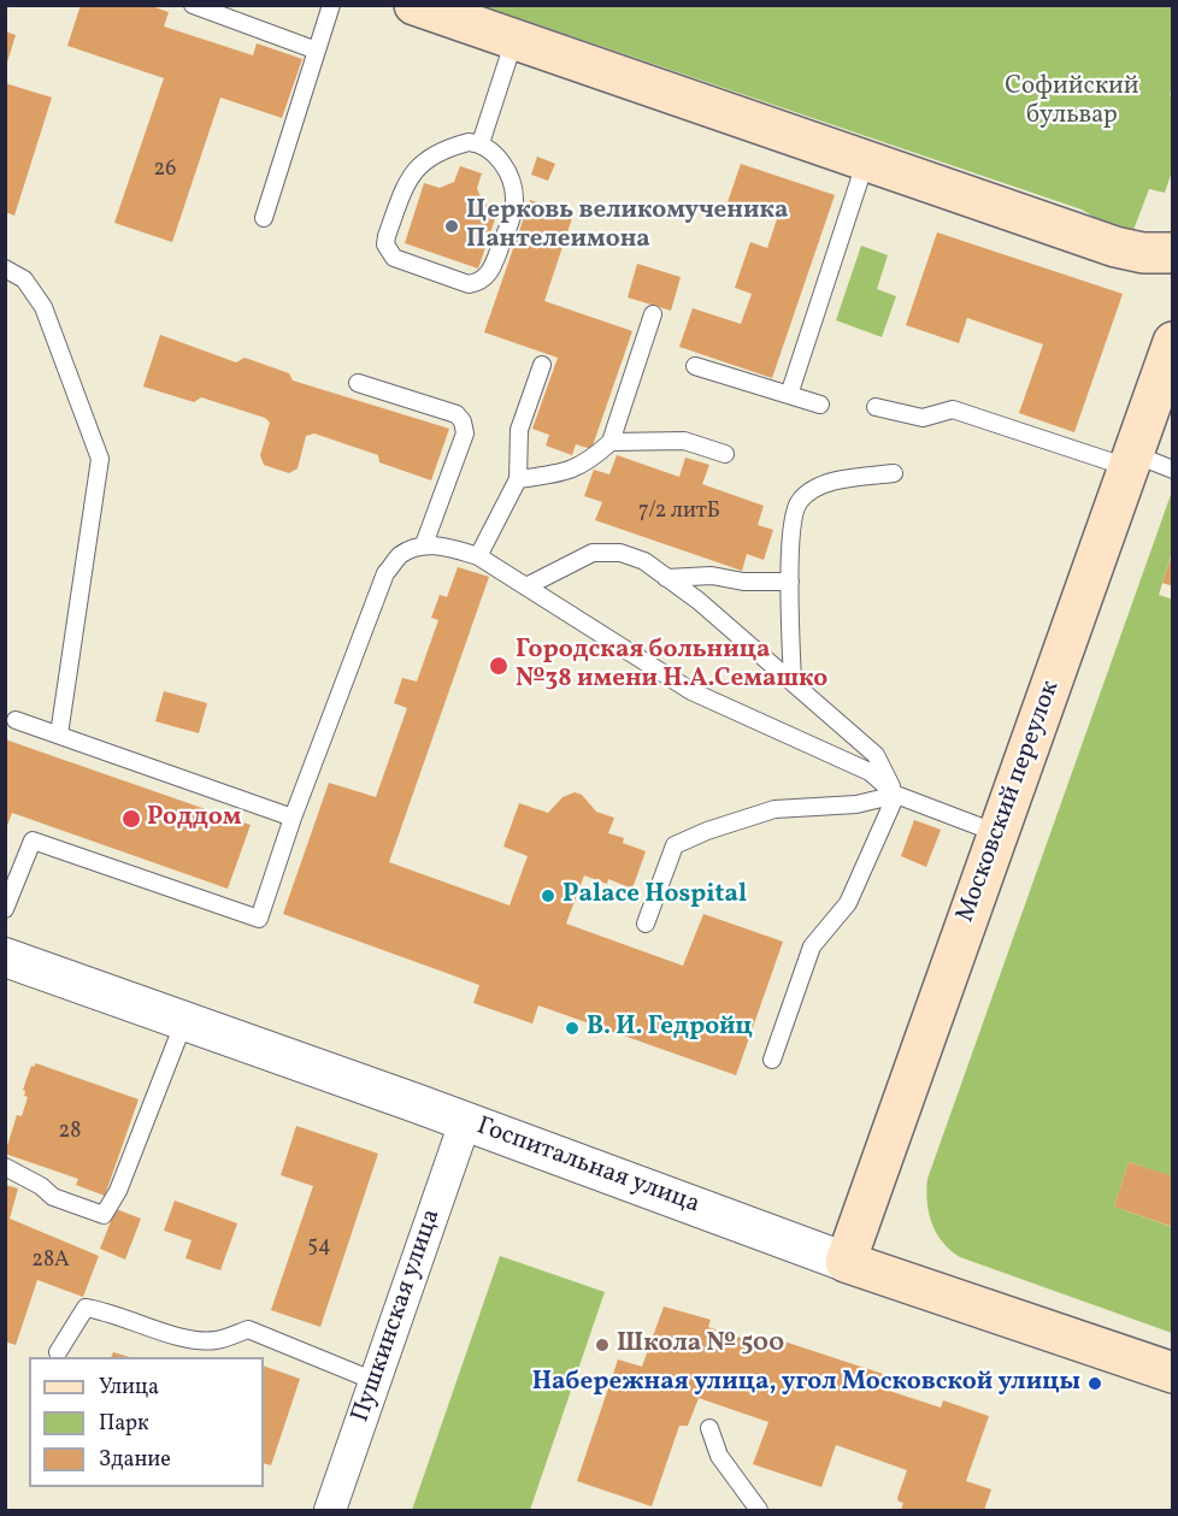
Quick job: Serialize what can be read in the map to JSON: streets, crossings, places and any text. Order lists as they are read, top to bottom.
{
  "streets": {
    "main road": ["Московский переулок", "Госпитальная улица"],
    "street": ["Пушкинская улица"]
  },
  "crossings": [
    ["Московский переулок", "Госпитальная улица"],
    ["Госпитальная улица", "Пушкинская улица"]
  ],
  "parks": ["Софийский бульвар"],
  "places": [
    "Церковь великомученика Пантелеимона",
    "Городская больница №38 имени Н.А.Семашко",
    "Роддом",
    "Palace Hospital",
    "В. И. Гедройц",
    "Школа № 500",
    "Набережная улица, угол Московской улицы"
  ],
  "house_numbers": [
    "26",
    "7/2 литБ",
    "28",
    "54",
    "28А"
  ],
  "legend": ["Улица", "Парк", "Здание"]
}
